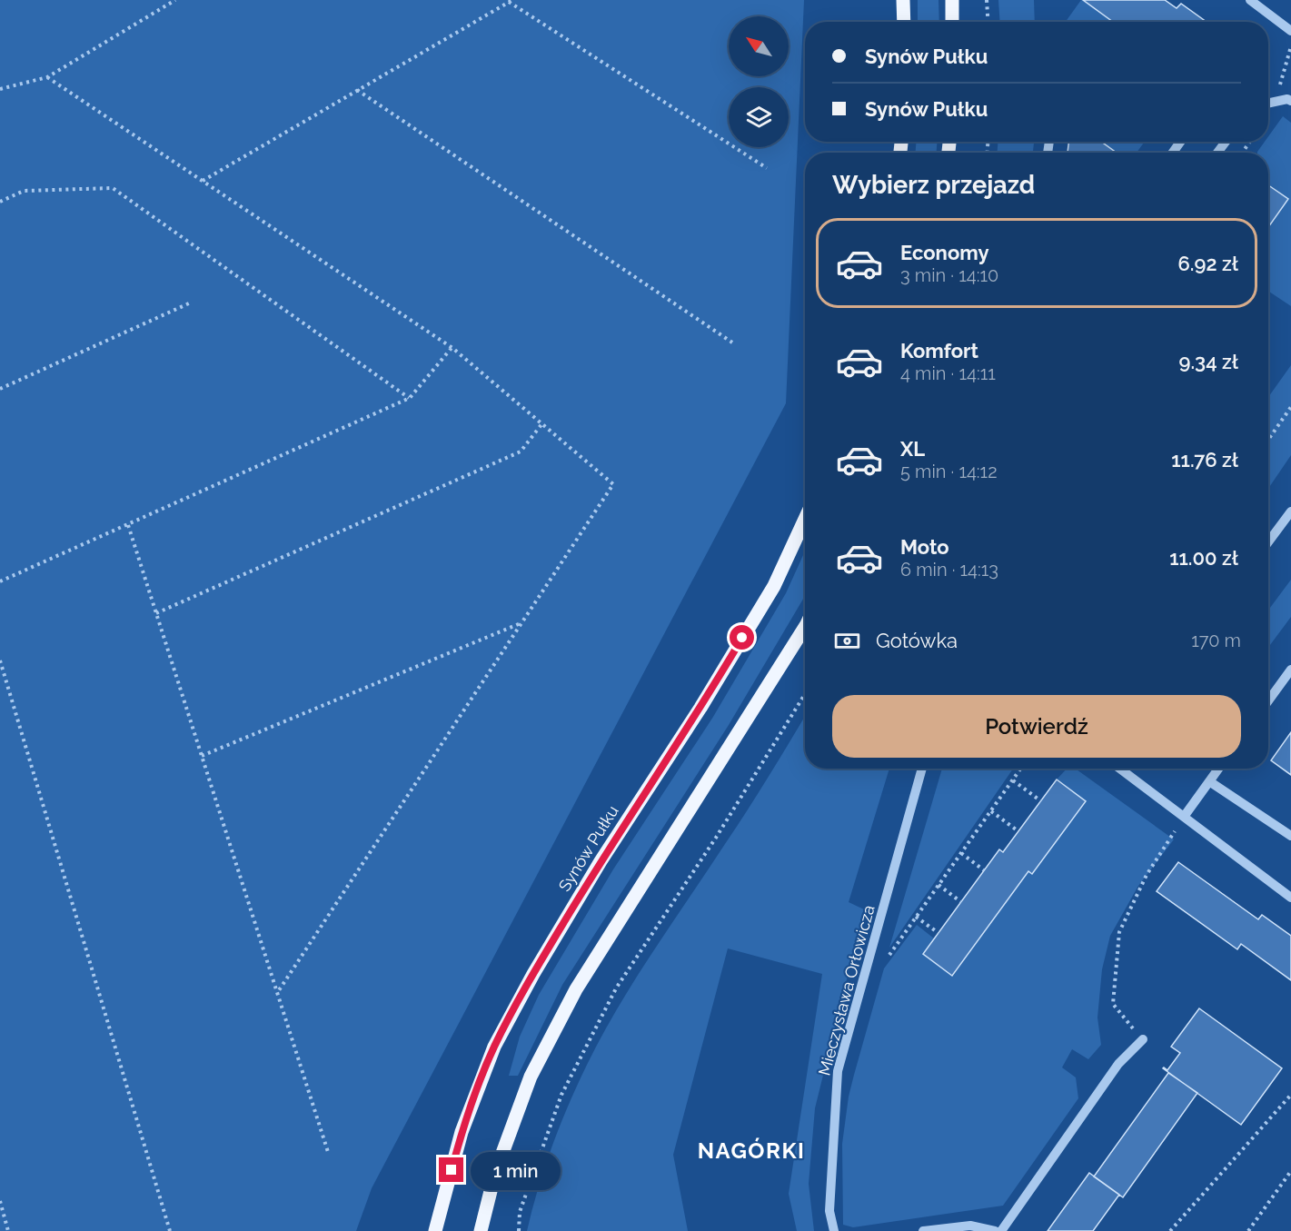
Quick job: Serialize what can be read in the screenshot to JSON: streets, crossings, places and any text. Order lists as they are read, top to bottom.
{
  "streets": {
    "main road": ["Synów Pułku"],
    "street": ["Mieczysława Orłowicza"]
  },
  "districts": ["NAGÓRKI"],
  "north": "top left",
  "page": {
    "banner": ["Synów Pułku", "Synów Pułku"],
    "heading": "Wybierz przejazd",
    "list": [
      {
        "name": "Economy",
        "note": "3 min · 14:10",
        "value": "6.92 zł"
      },
      {
        "name": "Komfort",
        "note": "4 min · 14:11",
        "value": "9.34 zł"
      },
      {
        "name": "XL",
        "note": "5 min · 14:12",
        "value": "11.76 zł"
      },
      {
        "name": "Moto",
        "note": "6 min · 14:13",
        "value": "11.00 zł"
      }
    ],
    "pay": ["Gotówka", "170 m"],
    "buttons": "Potwierdź",
    "bubble": "1 min"
  }
}
